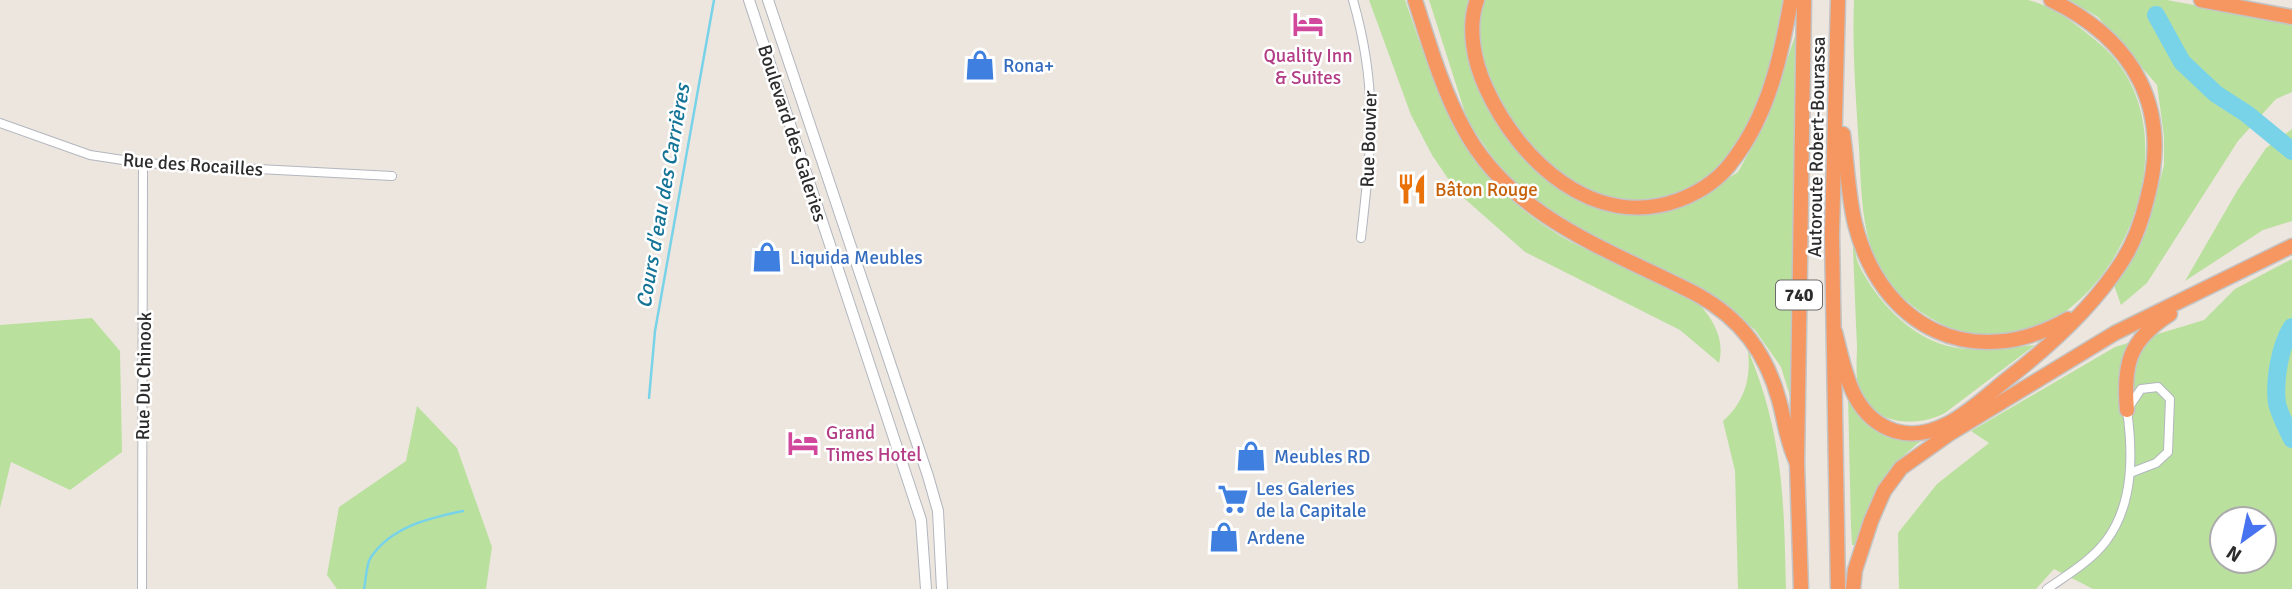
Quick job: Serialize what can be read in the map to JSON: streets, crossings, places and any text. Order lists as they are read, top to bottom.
{
  "streets": {
    "highway": ["Autoroute Robert-Bourassa", "740"],
    "street": [
      "Boulevard des Galeries",
      "Rue Bouvier",
      "Rue des Rocailles",
      "Rue Du Chinook"
    ]
  },
  "crossings": [
    ["Rue des Rocailles", "Rue Du Chinook"]
  ],
  "water": ["Cours d'eau des Carrières"],
  "places": {
    "hotel": ["Quality Inn & Suites", "Grand Times Hotel"],
    "shop": [
      "Rona+",
      "Liquida Meubles",
      "Meubles RD",
      "Ardene"
    ],
    "restaurant": ["Bâton Rouge"],
    "supermarket": ["Les Galeries de la Capitale"]
  },
  "north": "bottom left"
}
